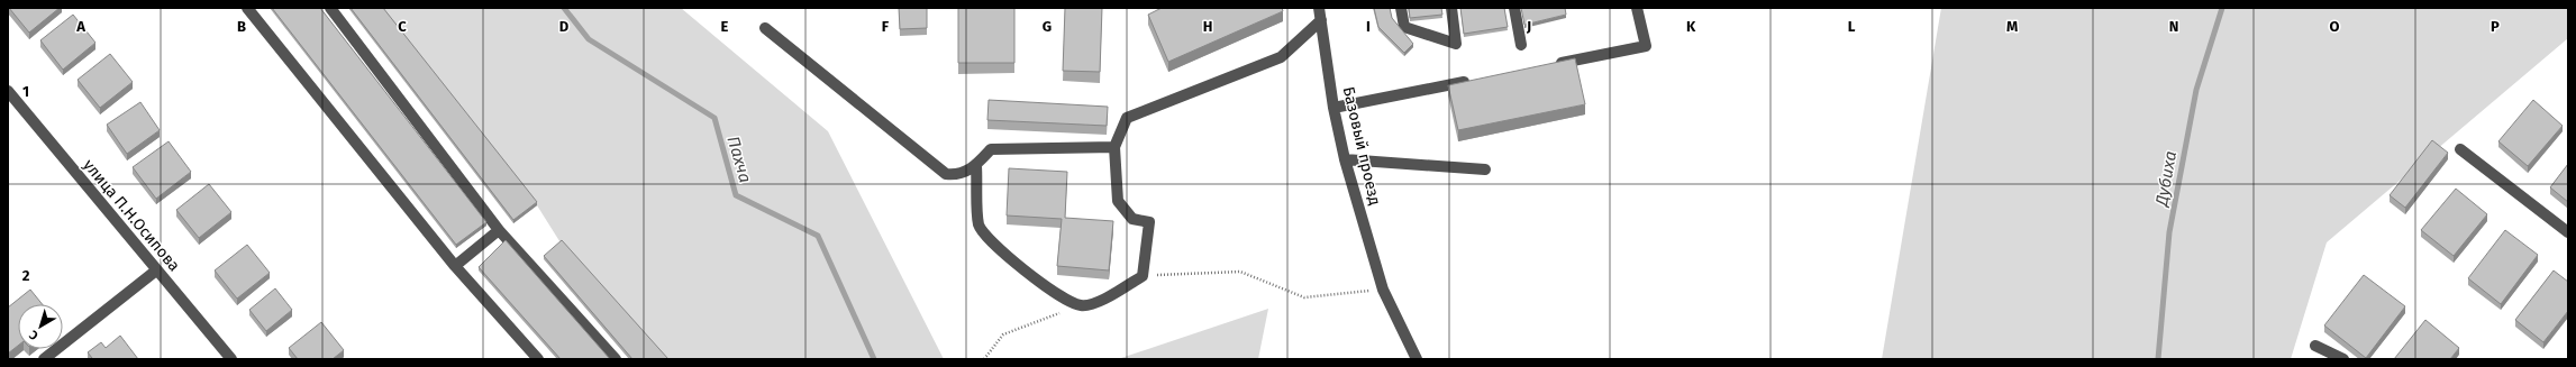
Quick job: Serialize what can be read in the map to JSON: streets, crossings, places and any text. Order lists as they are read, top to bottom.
{
  "streets": {
    "street": ["Базовый проезд", "улица П.Н.Осипова"]
  },
  "water": ["Пахча", "Дубиха"],
  "north": "bottom left",
  "grid": {
    "columns": [
      "A",
      "B",
      "C",
      "D",
      "E",
      "F",
      "G",
      "H",
      "I",
      "J",
      "K",
      "L",
      "M",
      "N",
      "O",
      "P"
    ],
    "rows": ["1", "2"]
  }
}
